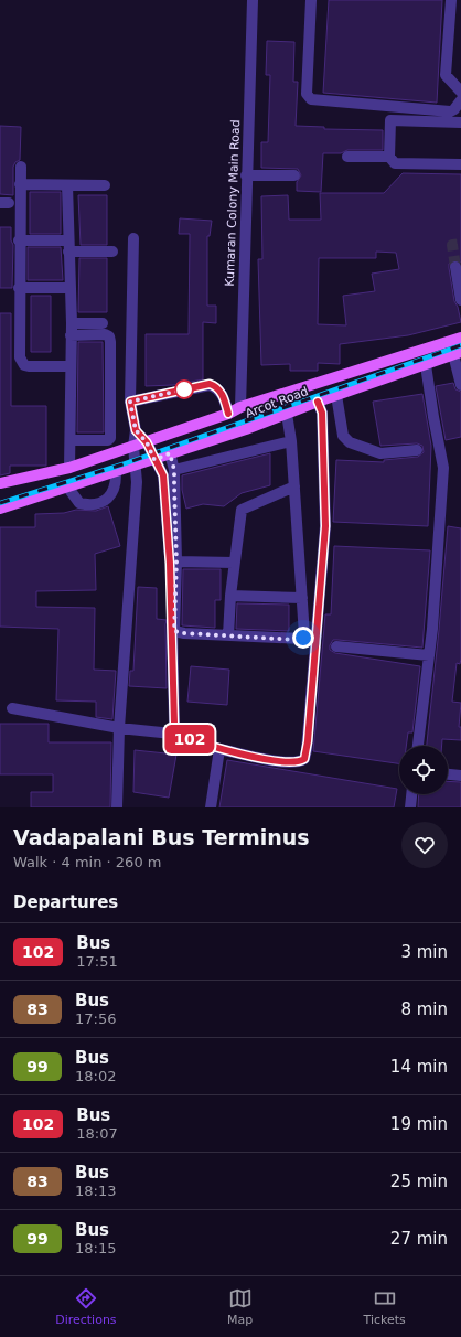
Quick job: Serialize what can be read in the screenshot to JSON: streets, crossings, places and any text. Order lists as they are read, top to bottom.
{
  "streets": {
    "main road": ["Arcot Road"],
    "street": ["Kumaran Colony Main Road"]
  },
  "crossings": [
    ["Kumaran Colony Main Road", "Arcot Road"]
  ],
  "lines": ["bus line 102"],
  "page": {
    "on_map": "102",
    "heading": [
      ["Vadapalani Bus Terminus", "Walk · 4 min · 260 m"],
      "Departures"
    ],
    "list": [
      {
        "mark": "102",
        "name": "Bus",
        "note": "17:51",
        "value": "3 min"
      },
      {
        "mark": "83",
        "name": "Bus",
        "note": "17:56",
        "value": "8 min"
      },
      {
        "mark": "99",
        "name": "Bus",
        "note": "18:02",
        "value": "14 min"
      },
      {
        "mark": "102",
        "name": "Bus",
        "note": "18:07",
        "value": "19 min"
      },
      {
        "mark": "83",
        "name": "Bus",
        "note": "18:13",
        "value": "25 min"
      },
      {
        "mark": "99",
        "name": "Bus",
        "note": "18:15",
        "value": "27 min"
      }
    ],
    "tabs": ["Directions", "Map", "Tickets"]
  }
}
